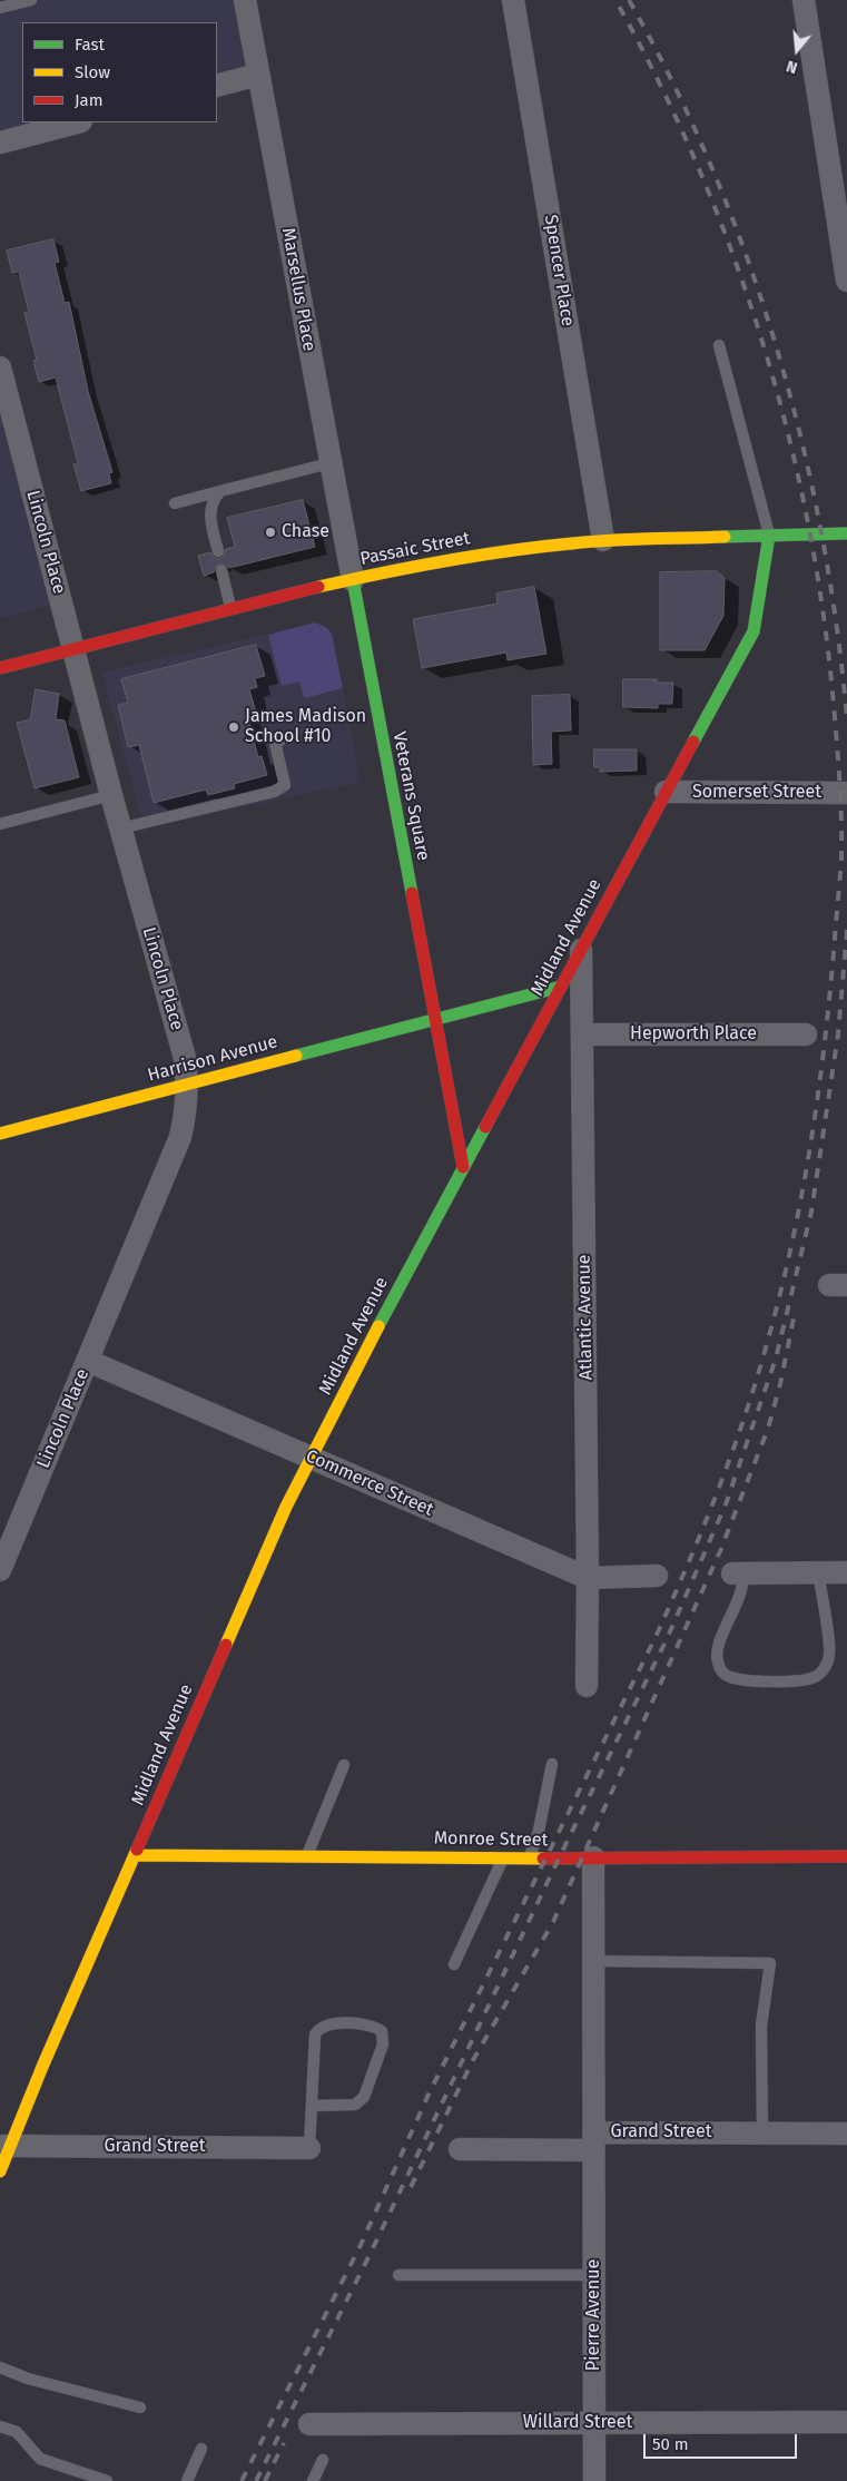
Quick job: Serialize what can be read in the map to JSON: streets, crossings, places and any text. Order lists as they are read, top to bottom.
{
  "streets": {
    "street": [
      "Spencer Place",
      "Marsellus Place",
      "Lincoln Place",
      "Passaic Street",
      "Somerset Street",
      "Veterans Square",
      "Midland Avenue",
      "Hepworth Place",
      "Harrison Avenue",
      "Atlantic Avenue",
      "Commerce Street",
      "Monroe Street",
      "Grand Street",
      "Pierre Avenue",
      "Willard Street"
    ]
  },
  "crossings": [
    ["Spencer Place", "Passaic Street"],
    ["Marsellus Place", "Passaic Street"],
    ["Marsellus Place", "Veterans Square"],
    ["Lincoln Place", "Passaic Street"],
    ["Lincoln Place", "Harrison Avenue"],
    ["Lincoln Place", "Commerce Street"],
    ["Passaic Street", "Veterans Square"],
    ["Passaic Street", "Midland Avenue"],
    ["Somerset Street", "Midland Avenue"],
    ["Veterans Square", "Midland Avenue"],
    ["Veterans Square", "Harrison Avenue"],
    ["Midland Avenue", "Atlantic Avenue"],
    ["Midland Avenue", "Commerce Street"],
    ["Midland Avenue", "Monroe Street"],
    ["Midland Avenue", "Grand Street"],
    ["Hepworth Place", "Atlantic Avenue"],
    ["Atlantic Avenue", "Commerce Street"],
    ["Monroe Street", "Pierre Avenue"],
    ["Grand Street", "Pierre Avenue"],
    ["Pierre Avenue", "Willard Street"]
  ],
  "places": ["Chase", "James Madison School #10"],
  "legend": ["Fast", "Slow", "Jam"],
  "scale_bar": "50 m",
  "north": "bottom"
}
